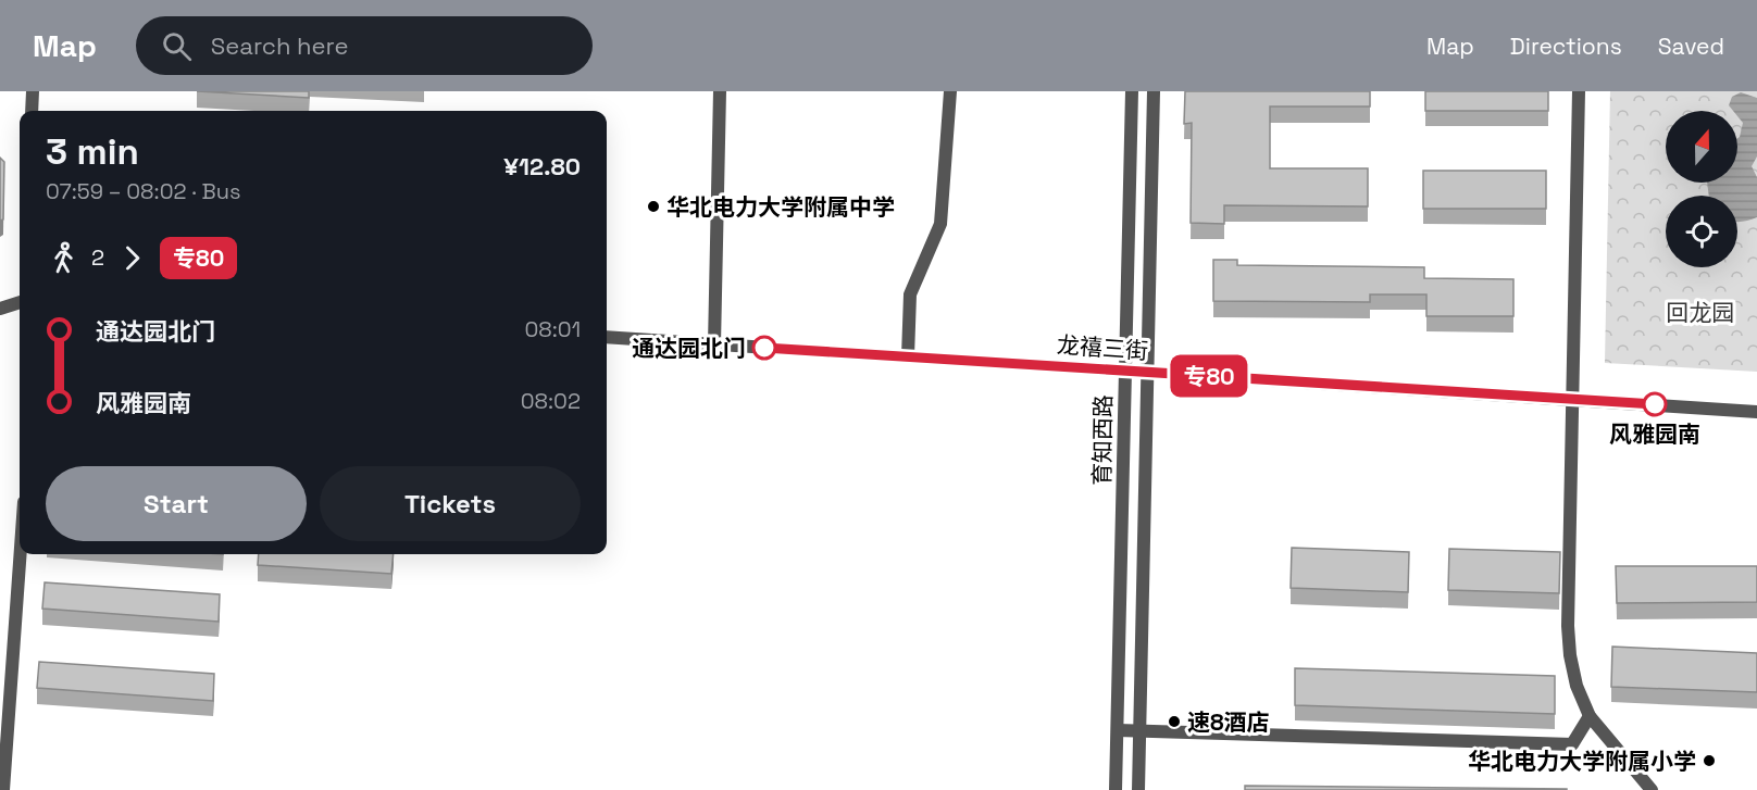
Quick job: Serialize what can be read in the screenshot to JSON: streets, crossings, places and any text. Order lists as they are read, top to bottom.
{
  "streets": {
    "street": ["龙禧三街", "育知西路"]
  },
  "crossings": [
    ["龙禧三街", "育知西路"]
  ],
  "parks": ["回龙园"],
  "places": [
    "华北电力大学附属中学",
    "通达园北门",
    "风雅园南",
    "速8酒店",
    "华北电力大学附属小学"
  ],
  "lines": ["bus line 专80"],
  "north": "top",
  "page": {
    "header": "Map",
    "search": "Search here",
    "nav": ["Map", "Directions", "Saved"],
    "on_map": "专80",
    "heading": ["3 min", "07:59 – 08:02 · Bus", "¥12.80"],
    "legs": ["2", "专80"],
    "list": [
      {
        "name": "通达园北门",
        "value": "08:01"
      },
      {
        "name": "风雅园南",
        "value": "08:02"
      }
    ],
    "buttons": ["Start", "Tickets"]
  }
}
